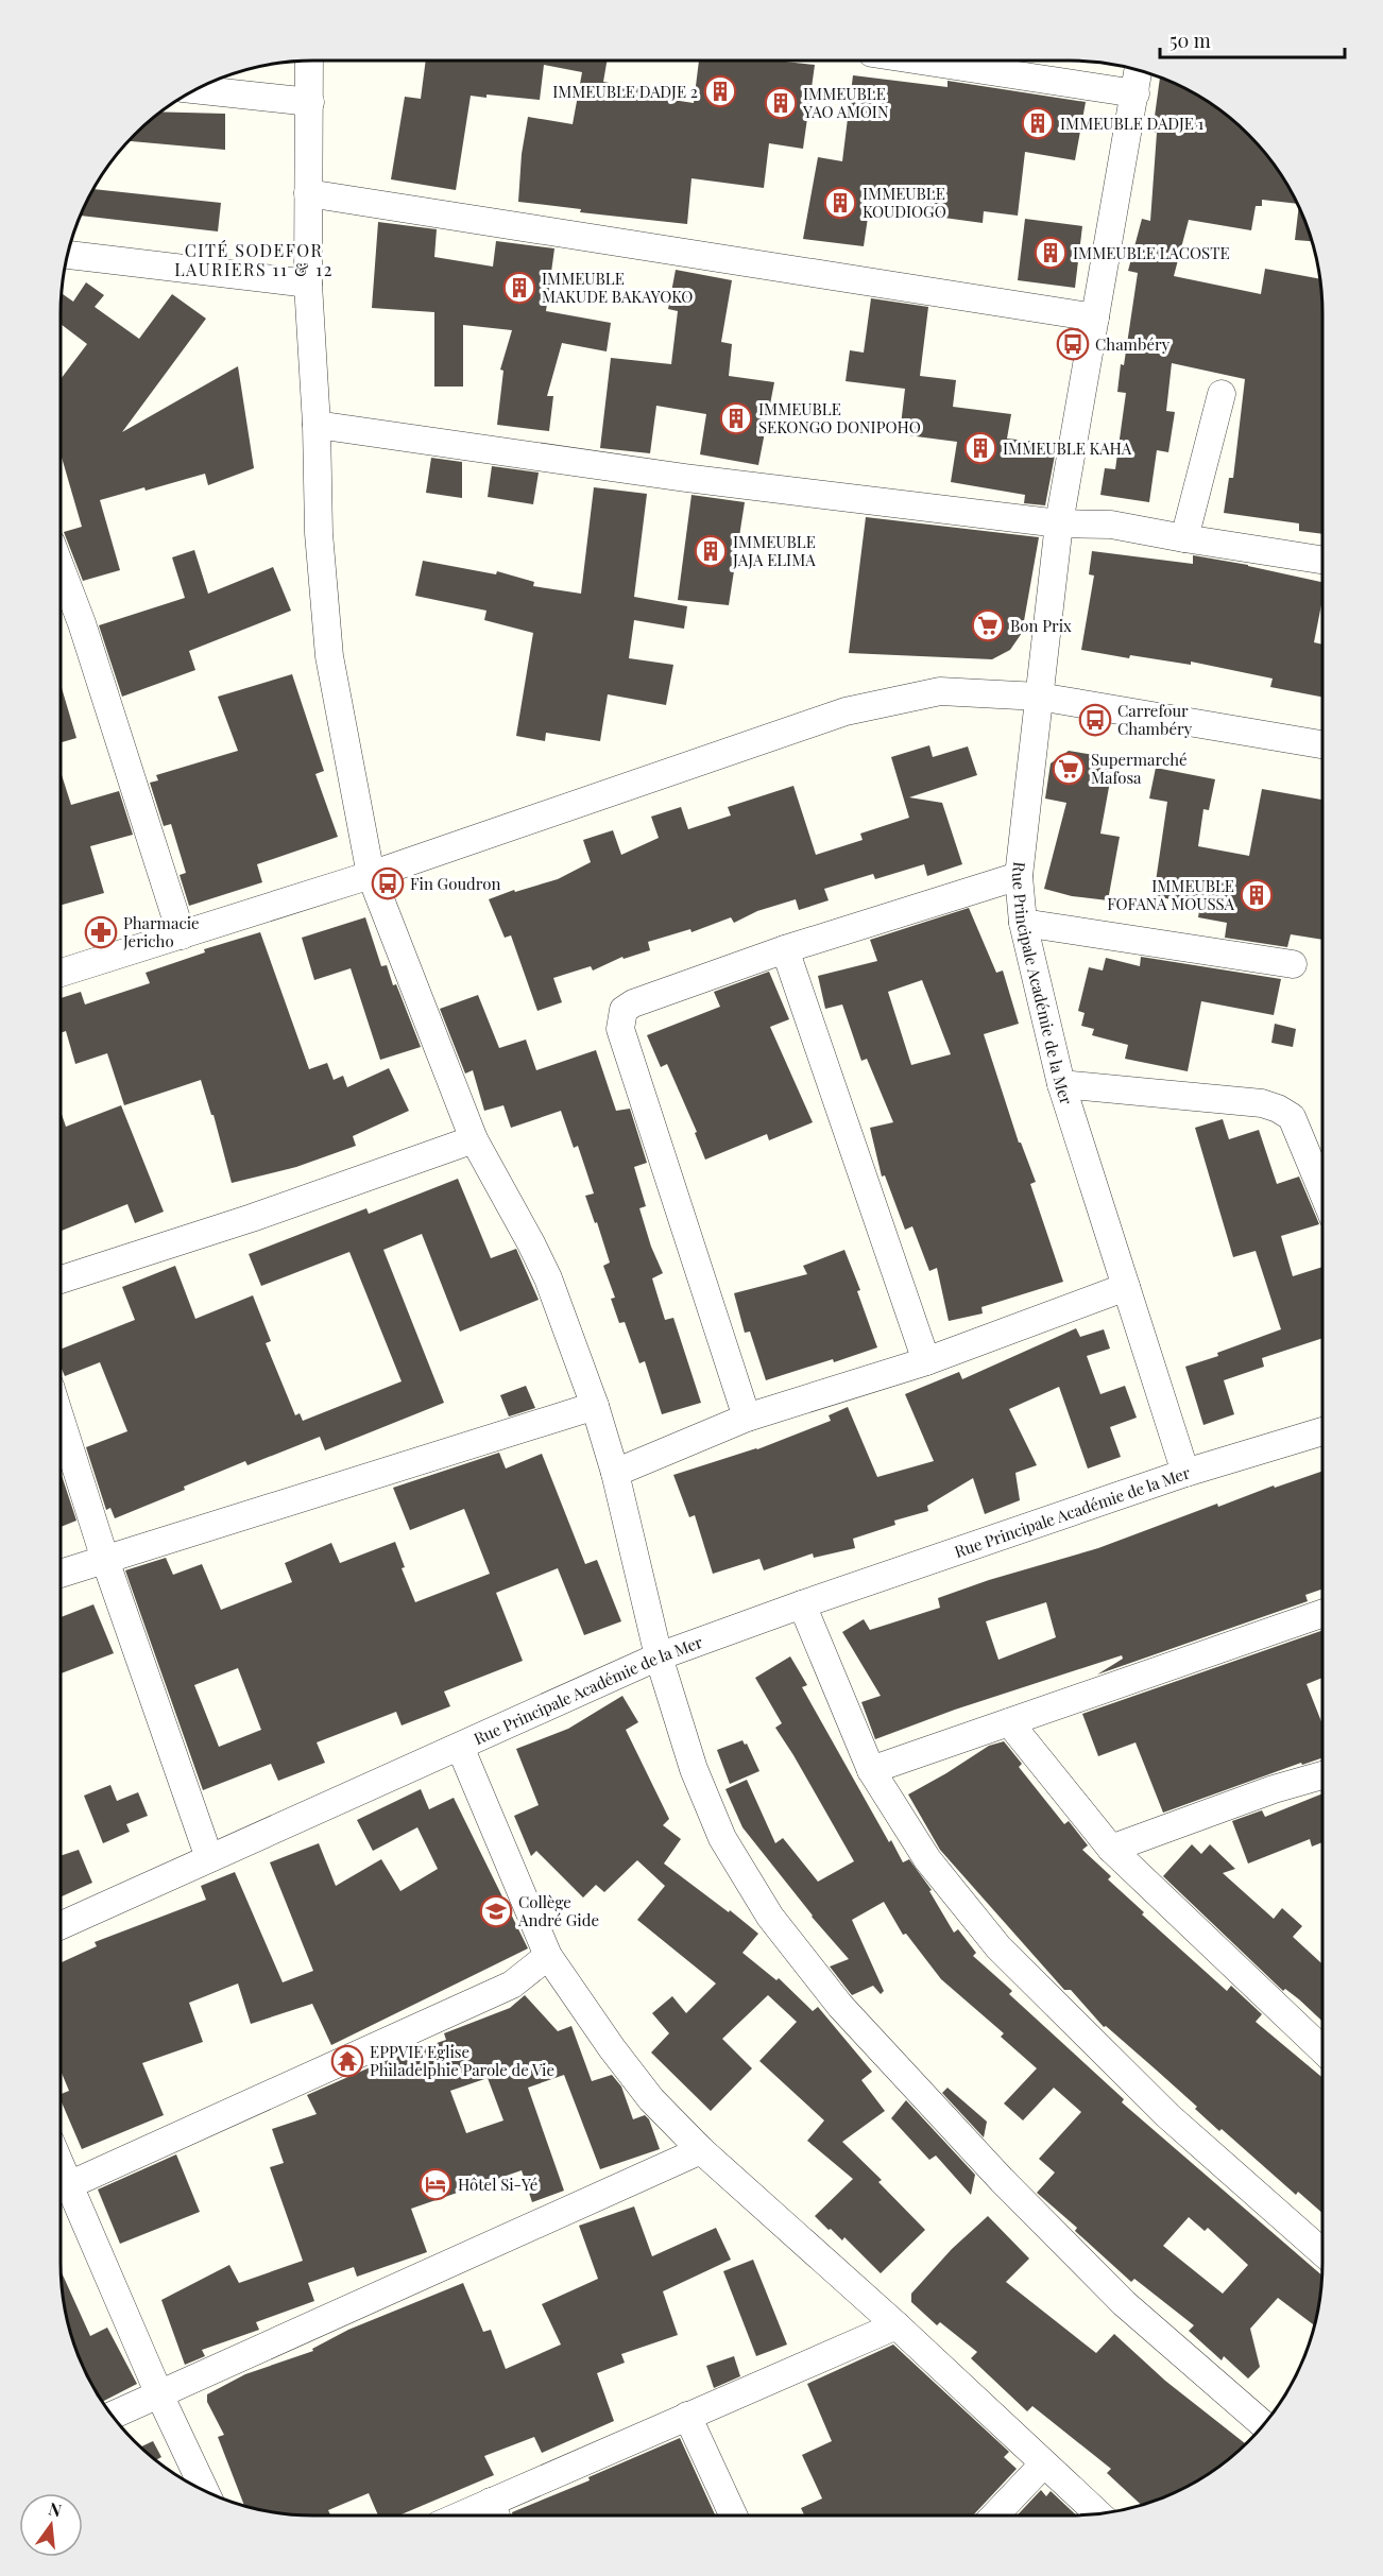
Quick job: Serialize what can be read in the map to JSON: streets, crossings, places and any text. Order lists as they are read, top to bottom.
{
  "streets": {
    "street": ["Rue Principale Académie de la Mer"]
  },
  "districts": ["CITÉ SODEFOR LAURIERS 11 & 12"],
  "places": {
    "building": [
      "IMMEUBLE DADJE 2",
      "IMMEUBLE YAO AMOIN",
      "IMMEUBLE DADJE 1",
      "IMMEUBLE KOUDIOGO",
      "IMMEUBLE LACOSTE",
      "IMMEUBLE MAKUDE BAKAYOKO",
      "IMMEUBLE SEKONGO DONIPOHO",
      "IMMEUBLE KAHA",
      "IMMEUBLE JAJA ELIMA",
      "IMMEUBLE FOFANA MOUSSA"
    ],
    "bus stop": ["Chambéry", "Carrefour Chambéry", "Fin Goudron"],
    "supermarket": ["Bon Prix", "Supermarché Mafosa"],
    "pharmacy": ["Pharmacie Jericho"],
    "school or university": ["Collège André Gide"],
    "temple": ["EPPVIE Eglise Philadelphie Parole de Vie"],
    "hotel": ["Hôtel Si-Yé"]
  },
  "scale_bar": "50 m",
  "north": "top"
}
